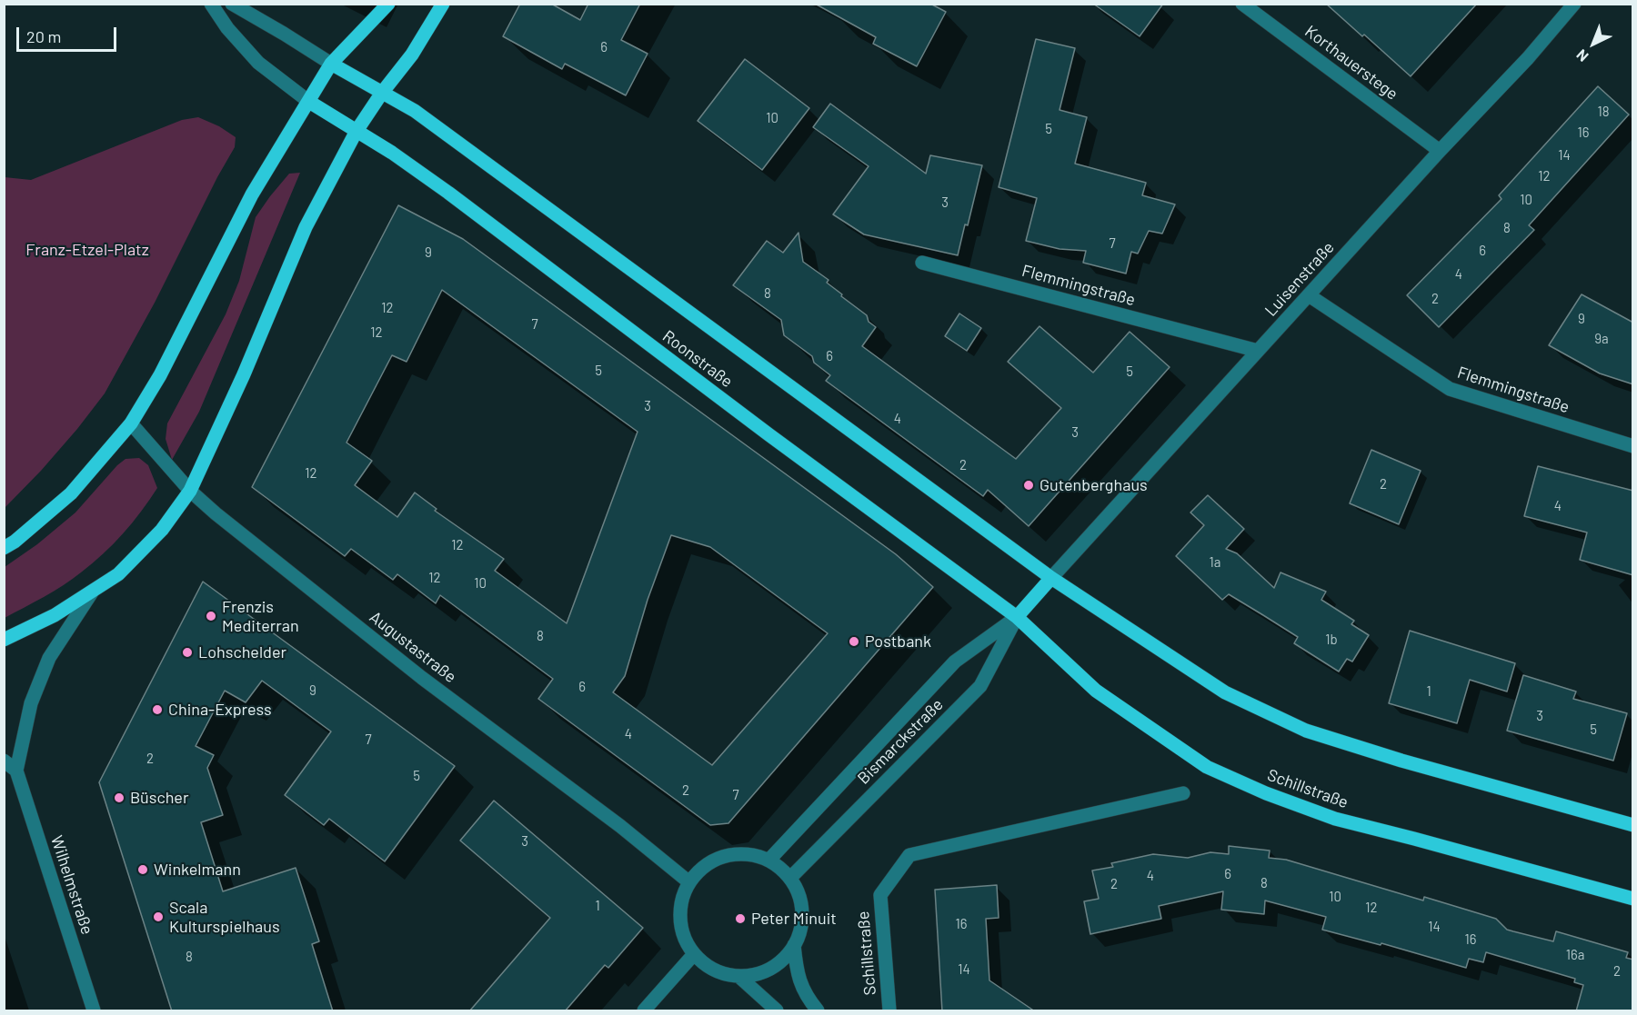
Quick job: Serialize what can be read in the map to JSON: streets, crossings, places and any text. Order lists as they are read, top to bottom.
{
  "streets": {
    "main road": ["Roonstraße", "Schillstraße"],
    "street": [
      "Korthauerstege",
      "Luisenstraße",
      "Flemmingstraße",
      "Augustastraße",
      "Bismarckstraße",
      "Wilhelmstraße"
    ]
  },
  "crossings": [
    ["Korthauerstege", "Luisenstraße"],
    ["Luisenstraße", "Flemmingstraße"],
    ["Roonstraße", "Bismarckstraße"],
    ["Roonstraße", "Schillstraße"],
    ["Augustastraße", "Bismarckstraße"],
    ["Bismarckstraße", "Schillstraße"]
  ],
  "parks": ["Franz-Etzel-Platz"],
  "places": [
    "Gutenberghaus",
    "Frenzis Mediterran",
    "Postbank",
    "Lohschelder",
    "China-Express",
    "Büscher",
    "Winkelmann",
    "Scala Kulturspielhaus",
    "Peter Minuit"
  ],
  "house_numbers": [
    "6",
    "18",
    "10",
    "5",
    "16",
    "14",
    "12",
    "10",
    "3",
    "8",
    "7",
    "6",
    "9",
    "4",
    "8",
    "2",
    "12",
    "9",
    "7",
    "12",
    "9a",
    "6",
    "5",
    "5",
    "3",
    "4",
    "3",
    "2",
    "12",
    "2",
    "4",
    "12",
    "1a",
    "12",
    "10",
    "8",
    "1b",
    "6",
    "9",
    "1",
    "3",
    "5",
    "4",
    "7",
    "2",
    "5",
    "2",
    "7",
    "3",
    "6",
    "4",
    "8",
    "2",
    "10",
    "1",
    "12",
    "16",
    "14",
    "16",
    "16a",
    "8",
    "14",
    "2"
  ],
  "scale_bar": "20 m",
  "north": "bottom left"
}
